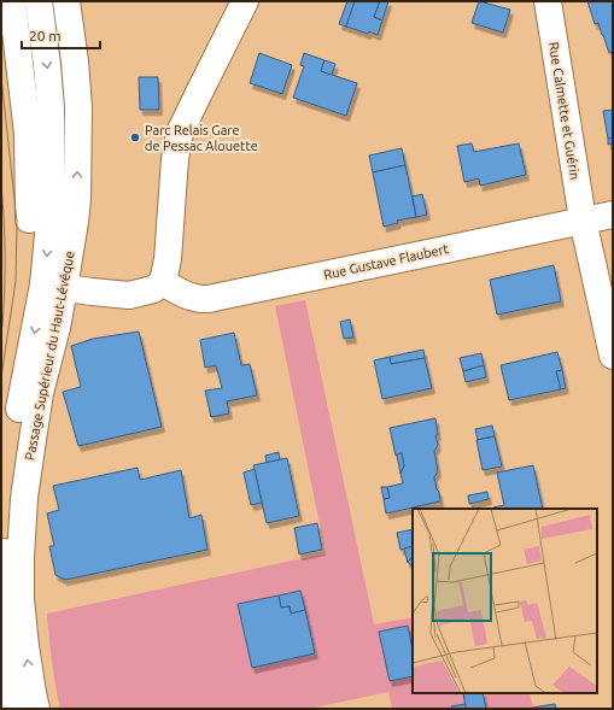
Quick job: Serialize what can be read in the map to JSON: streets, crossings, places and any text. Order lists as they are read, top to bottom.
{
  "streets": {
    "street": ["Rue Calmette et Guérin", "Rue Gustave Flaubert", "Passage Supérieur du Haut-Lévêque"]
  },
  "crossings": [
    ["Rue Calmette et Guérin", "Rue Gustave Flaubert"]
  ],
  "places": ["Parc Relais Gare de Pessac Alouette"],
  "scale_bar": "20 m"
}
